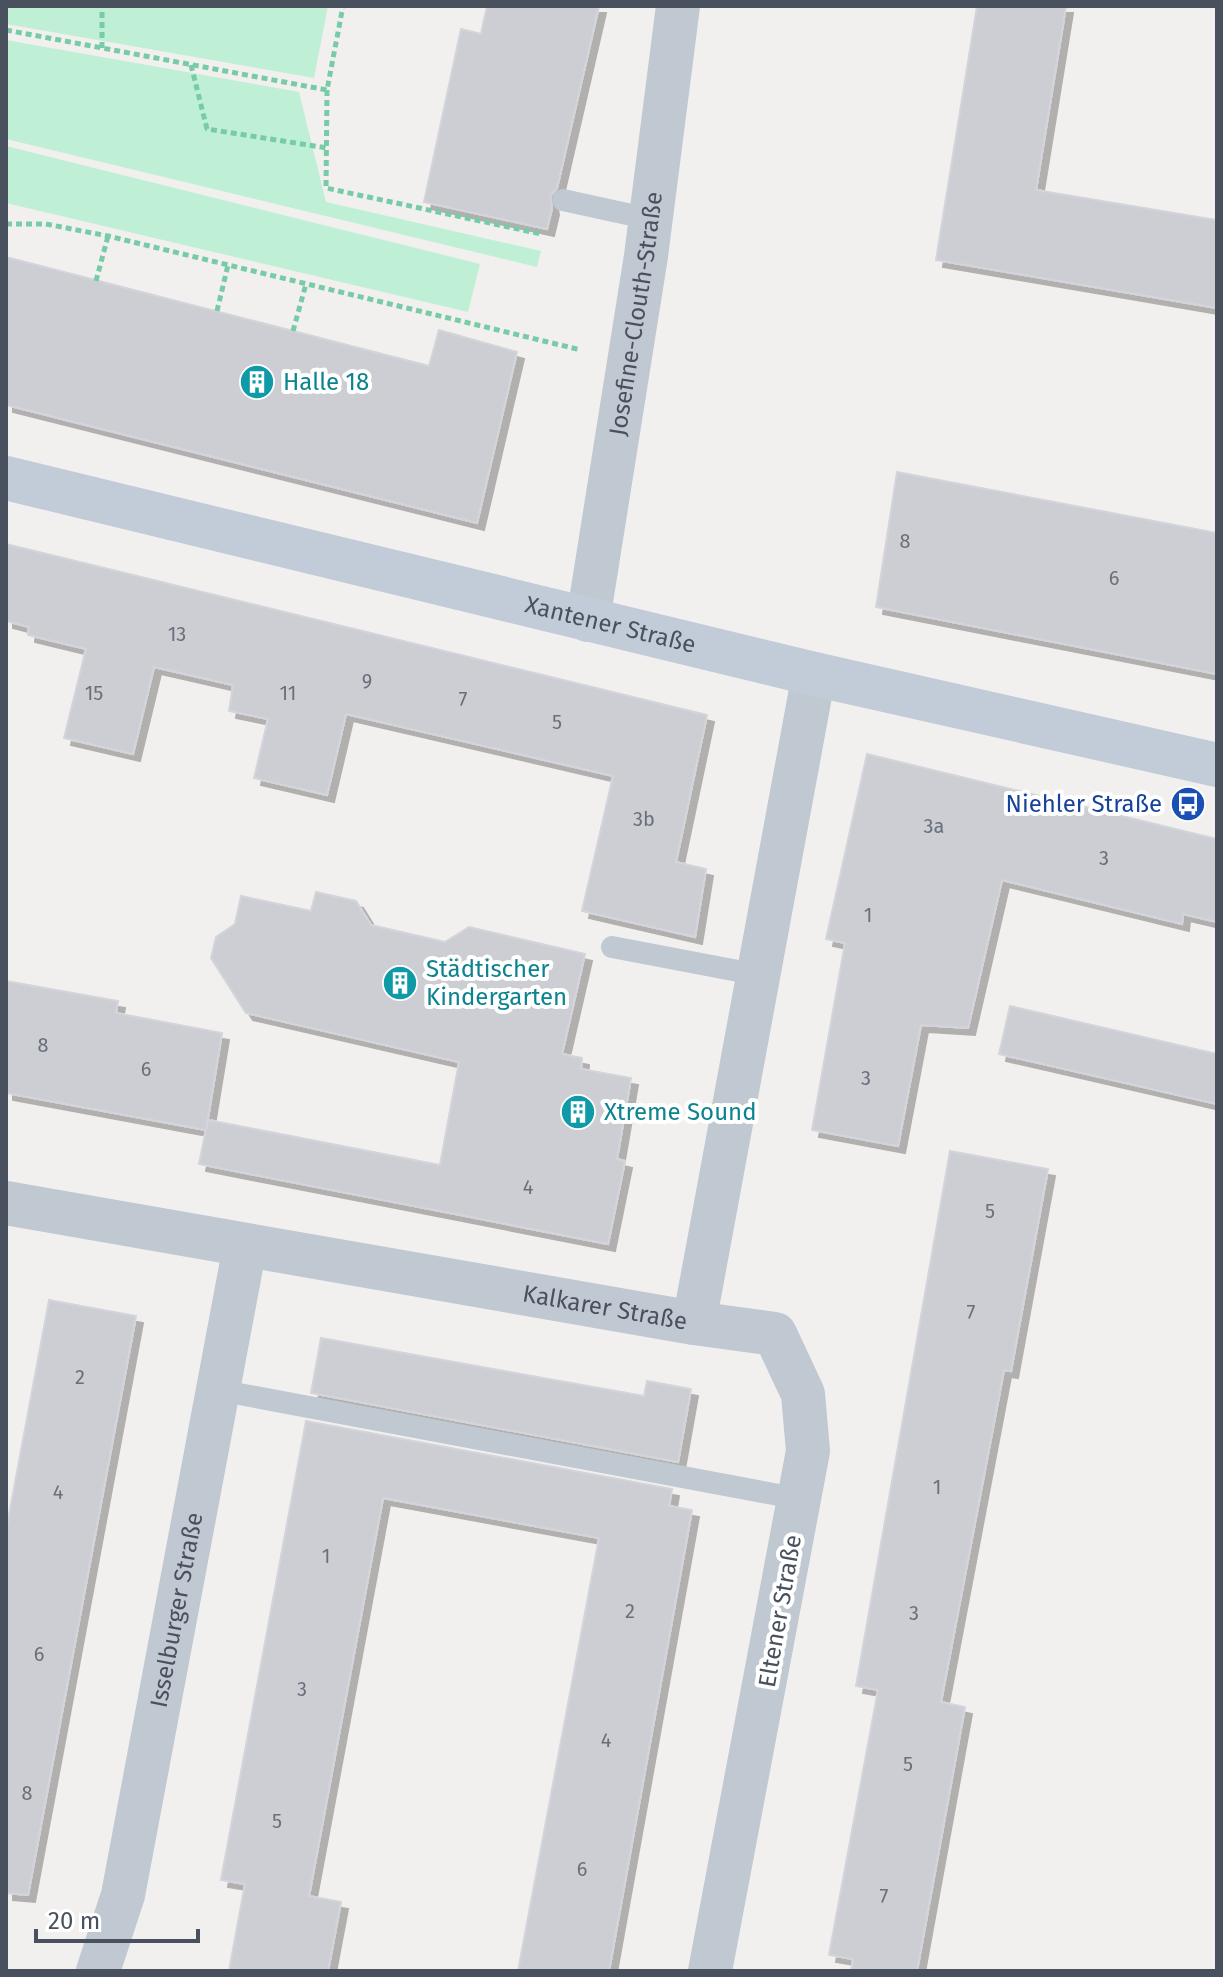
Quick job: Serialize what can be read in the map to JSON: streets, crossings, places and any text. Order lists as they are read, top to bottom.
{
  "streets": {
    "street": [
      "Josefine-Clouth-Straße",
      "Xantener Straße",
      "Kalkarer Straße",
      "Isselburger Straße",
      "Eltener Straße"
    ]
  },
  "crossings": [
    ["Josefine-Clouth-Straße", "Xantener Straße"],
    ["Xantener Straße", "Kalkarer Straße"],
    ["Kalkarer Straße", "Isselburger Straße"],
    ["Kalkarer Straße", "Eltener Straße"]
  ],
  "places": {
    "building": ["Halle 18", "Städtischer Kindergarten", "Xtreme Sound"],
    "bus stop": ["Niehler Straße"]
  },
  "house_numbers": [
    "8",
    "6",
    "13",
    "9",
    "15",
    "11",
    "7",
    "5",
    "3b",
    "3a",
    "3",
    "1",
    "8",
    "6",
    "3",
    "4",
    "5",
    "7",
    "2",
    "1",
    "4",
    "1",
    "2",
    "3",
    "6",
    "3",
    "4",
    "5",
    "8",
    "5",
    "6",
    "7"
  ],
  "scale_bar": "20 m"
}
